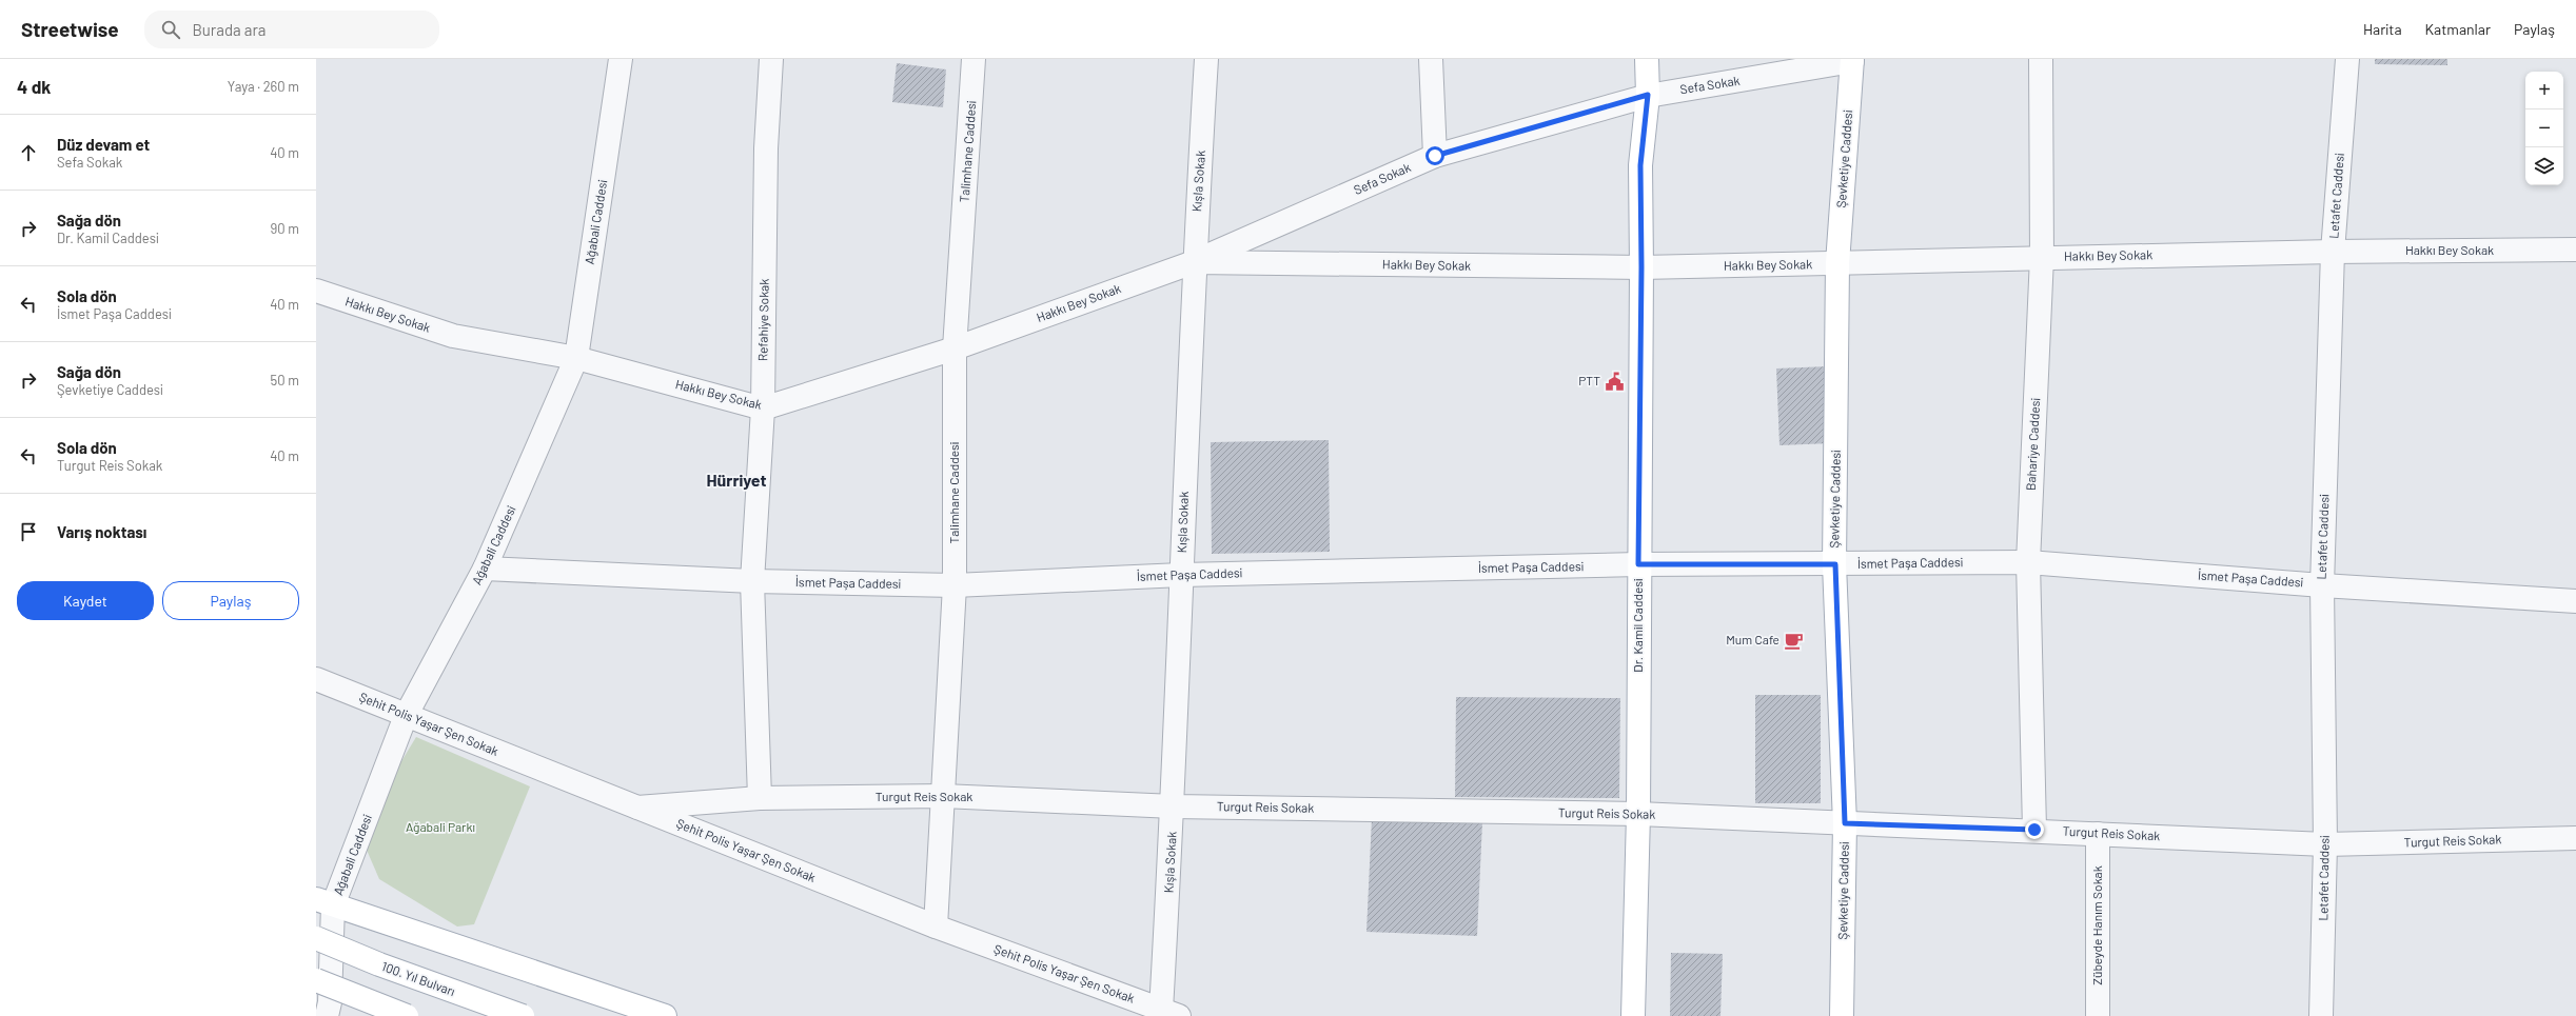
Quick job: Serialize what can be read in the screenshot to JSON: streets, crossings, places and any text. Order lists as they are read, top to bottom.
{
  "streets": {
    "main road": ["Şevketiye Caddesi", "Dr. Kamil Caddesi", "100. Yıl Bulvarı"],
    "street": [
      "Sefa Sokak",
      "Talimhane Caddesi",
      "Kışla Sokak",
      "Letafet Caddesi",
      "Ağabali Caddesi",
      "Hakkı Bey Sokak",
      "Refahiye Sokak",
      "Bahariye Caddesi",
      "İsmet Paşa Caddesi",
      "Şehit Polis Yaşar Şen Sokak",
      "Turgut Reis Sokak",
      "Zübeyde Hanım Sokak"
    ]
  },
  "crossings": [
    ["Sefa Sokak", "Şevketiye Caddesi"],
    ["Sefa Sokak", "Kışla Sokak"],
    ["Sefa Sokak", "Hakkı Bey Sokak"],
    ["Sefa Sokak", "Dr. Kamil Caddesi"],
    ["Talimhane Caddesi", "Hakkı Bey Sokak"],
    ["Talimhane Caddesi", "İsmet Paşa Caddesi"],
    ["Talimhane Caddesi", "Şehit Polis Yaşar Şen Sokak"],
    ["Talimhane Caddesi", "Turgut Reis Sokak"],
    ["Şevketiye Caddesi", "Hakkı Bey Sokak"],
    ["Şevketiye Caddesi", "İsmet Paşa Caddesi"],
    ["Şevketiye Caddesi", "Turgut Reis Sokak"],
    ["Kışla Sokak", "Hakkı Bey Sokak"],
    ["Kışla Sokak", "İsmet Paşa Caddesi"],
    ["Kışla Sokak", "Şehit Polis Yaşar Şen Sokak"],
    ["Kışla Sokak", "Turgut Reis Sokak"],
    ["Letafet Caddesi", "Hakkı Bey Sokak"],
    ["Letafet Caddesi", "İsmet Paşa Caddesi"],
    ["Letafet Caddesi", "Turgut Reis Sokak"],
    ["Ağabali Caddesi", "Hakkı Bey Sokak"],
    ["Ağabali Caddesi", "İsmet Paşa Caddesi"],
    ["Ağabali Caddesi", "Şehit Polis Yaşar Şen Sokak"],
    ["Hakkı Bey Sokak", "Refahiye Sokak"],
    ["Hakkı Bey Sokak", "Bahariye Caddesi"],
    ["Hakkı Bey Sokak", "Dr. Kamil Caddesi"],
    ["Refahiye Sokak", "İsmet Paşa Caddesi"],
    ["Refahiye Sokak", "Turgut Reis Sokak"],
    ["Bahariye Caddesi", "İsmet Paşa Caddesi"],
    ["Bahariye Caddesi", "Turgut Reis Sokak"],
    ["İsmet Paşa Caddesi", "Dr. Kamil Caddesi"],
    ["Dr. Kamil Caddesi", "Turgut Reis Sokak"],
    ["Şehit Polis Yaşar Şen Sokak", "Turgut Reis Sokak"],
    ["Turgut Reis Sokak", "Zübeyde Hanım Sokak"]
  ],
  "districts": ["Hürriyet"],
  "parks": ["Ağabali Parkı"],
  "places": {
    "public building": ["PTT"],
    "cafe": ["Mum Cafe"]
  },
  "page": {
    "header": "Streetwise",
    "search": "Burada ara",
    "nav": ["Harita", "Katmanlar", "Paylaş"],
    "heading": ["4 dk", "Yaya · 260 m"],
    "map_buttons": ["+", "−"],
    "list": [
      ["Düz devam et", "Sefa Sokak", "40 m"],
      ["Sağa dön", "Dr. Kamil Caddesi", "90 m"],
      ["Sola dön", "İsmet Paşa Caddesi", "40 m"],
      ["Sağa dön", "Şevketiye Caddesi", "50 m"],
      ["Sola dön", "Turgut Reis Sokak", "40 m"],
      "Varış noktası"
    ],
    "buttons": ["Kaydet", "Paylaş"]
  }
}
